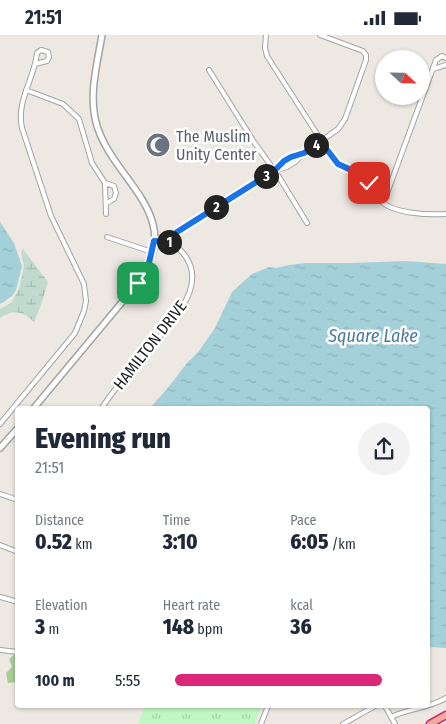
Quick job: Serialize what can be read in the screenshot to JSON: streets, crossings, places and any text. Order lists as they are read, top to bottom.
{
  "streets": {
    "street": ["HAMILTON DRIVE"]
  },
  "water": ["Square Lake"],
  "places": {
    "mosque": ["The Muslim Unity Center"]
  },
  "north": "right",
  "page": {
    "status": "21:51",
    "pins": [
      "4",
      "3",
      "2",
      "1"
    ],
    "heading": ["Evening run", "21:51"],
    "stats": [
      ["Distance", "0.52 km"],
      ["Time", "3:10"],
      ["Pace", "6:05 /km"],
      ["Elevation", "3 m"],
      ["Heart rate", "148 bpm"],
      ["kcal", "36"]
    ],
    "list": [
      {
        "name": "100 m",
        "note": "5:55"
      }
    ]
  }
}
